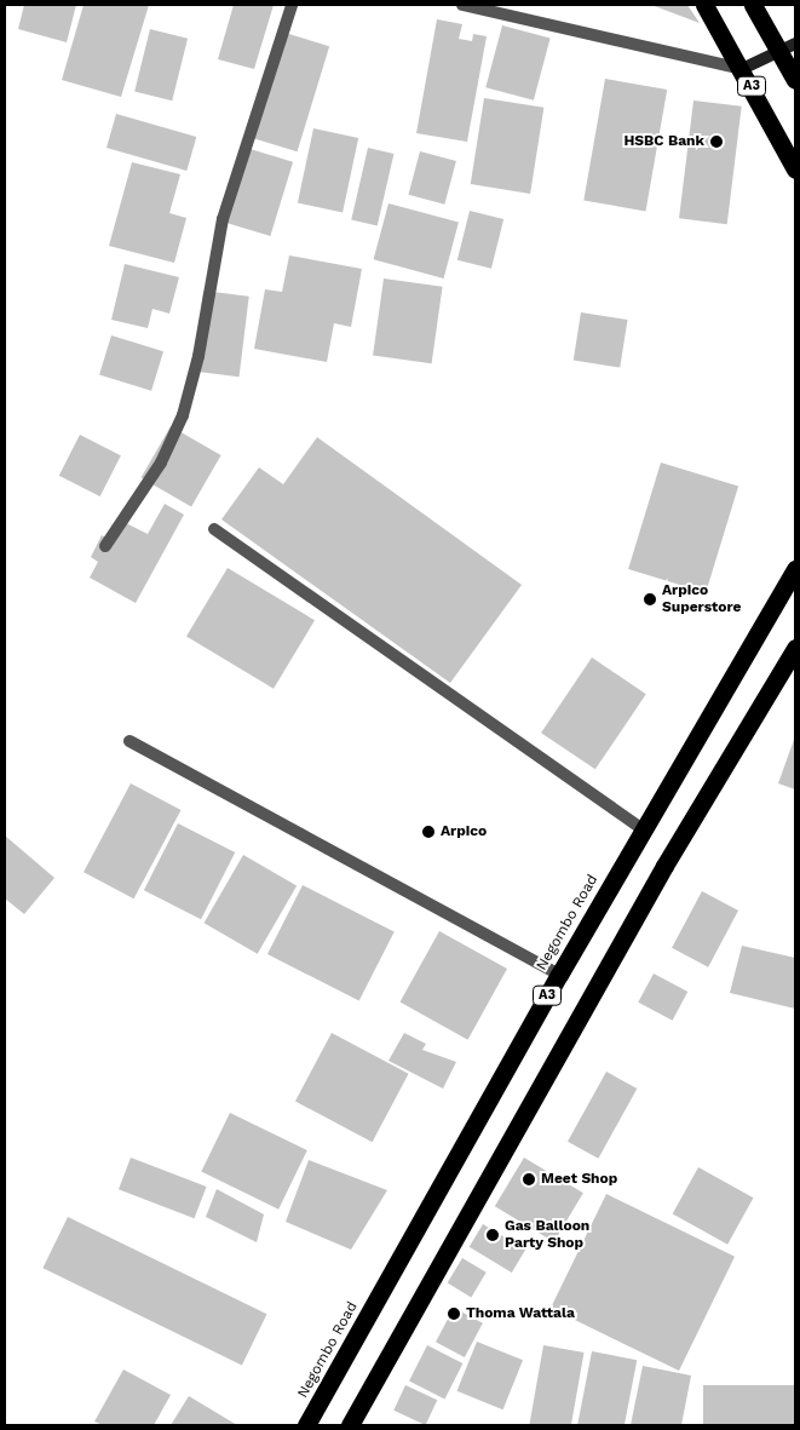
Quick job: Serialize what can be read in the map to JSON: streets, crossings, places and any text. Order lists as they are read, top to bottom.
{
  "streets": {
    "highway": ["A3", "Negombo Road"]
  },
  "places": [
    "HSBC Bank",
    "Arpico Superstore",
    "Arpico",
    "Meet Shop",
    "Gas Balloon Party Shop",
    "Thoma Wattala"
  ]
}
